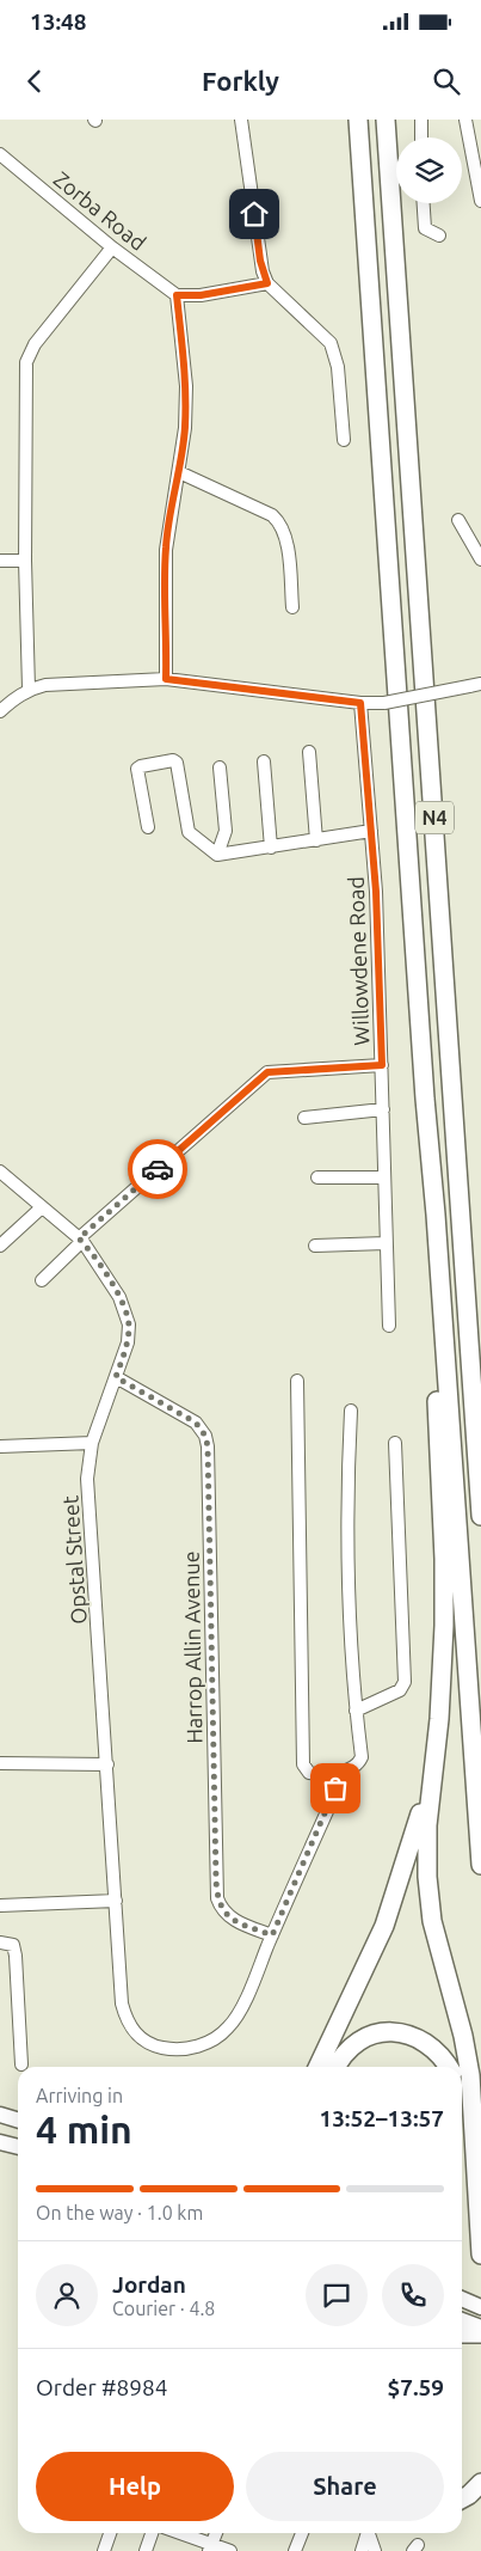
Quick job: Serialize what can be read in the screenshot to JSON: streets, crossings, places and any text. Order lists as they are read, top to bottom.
{
  "streets": {
    "highway": ["N4"],
    "street": [
      "Zorba Road",
      "Willowdene Road",
      "Opstal Street",
      "Harrop Allin Avenue"
    ]
  },
  "crossings": [
    ["Opstal Street", "Harrop Allin Avenue"]
  ],
  "page": {
    "status": "13:48",
    "header": "Forkly",
    "heading": ["4 min", "Arriving in", "13:52–13:57"],
    "panel": [
      "Jordan",
      "Courier · 4.8",
      "Order #8984",
      "$7.59"
    ],
    "bar": "On the way · 1.0 km",
    "buttons": ["Help", "Share"]
  }
}
